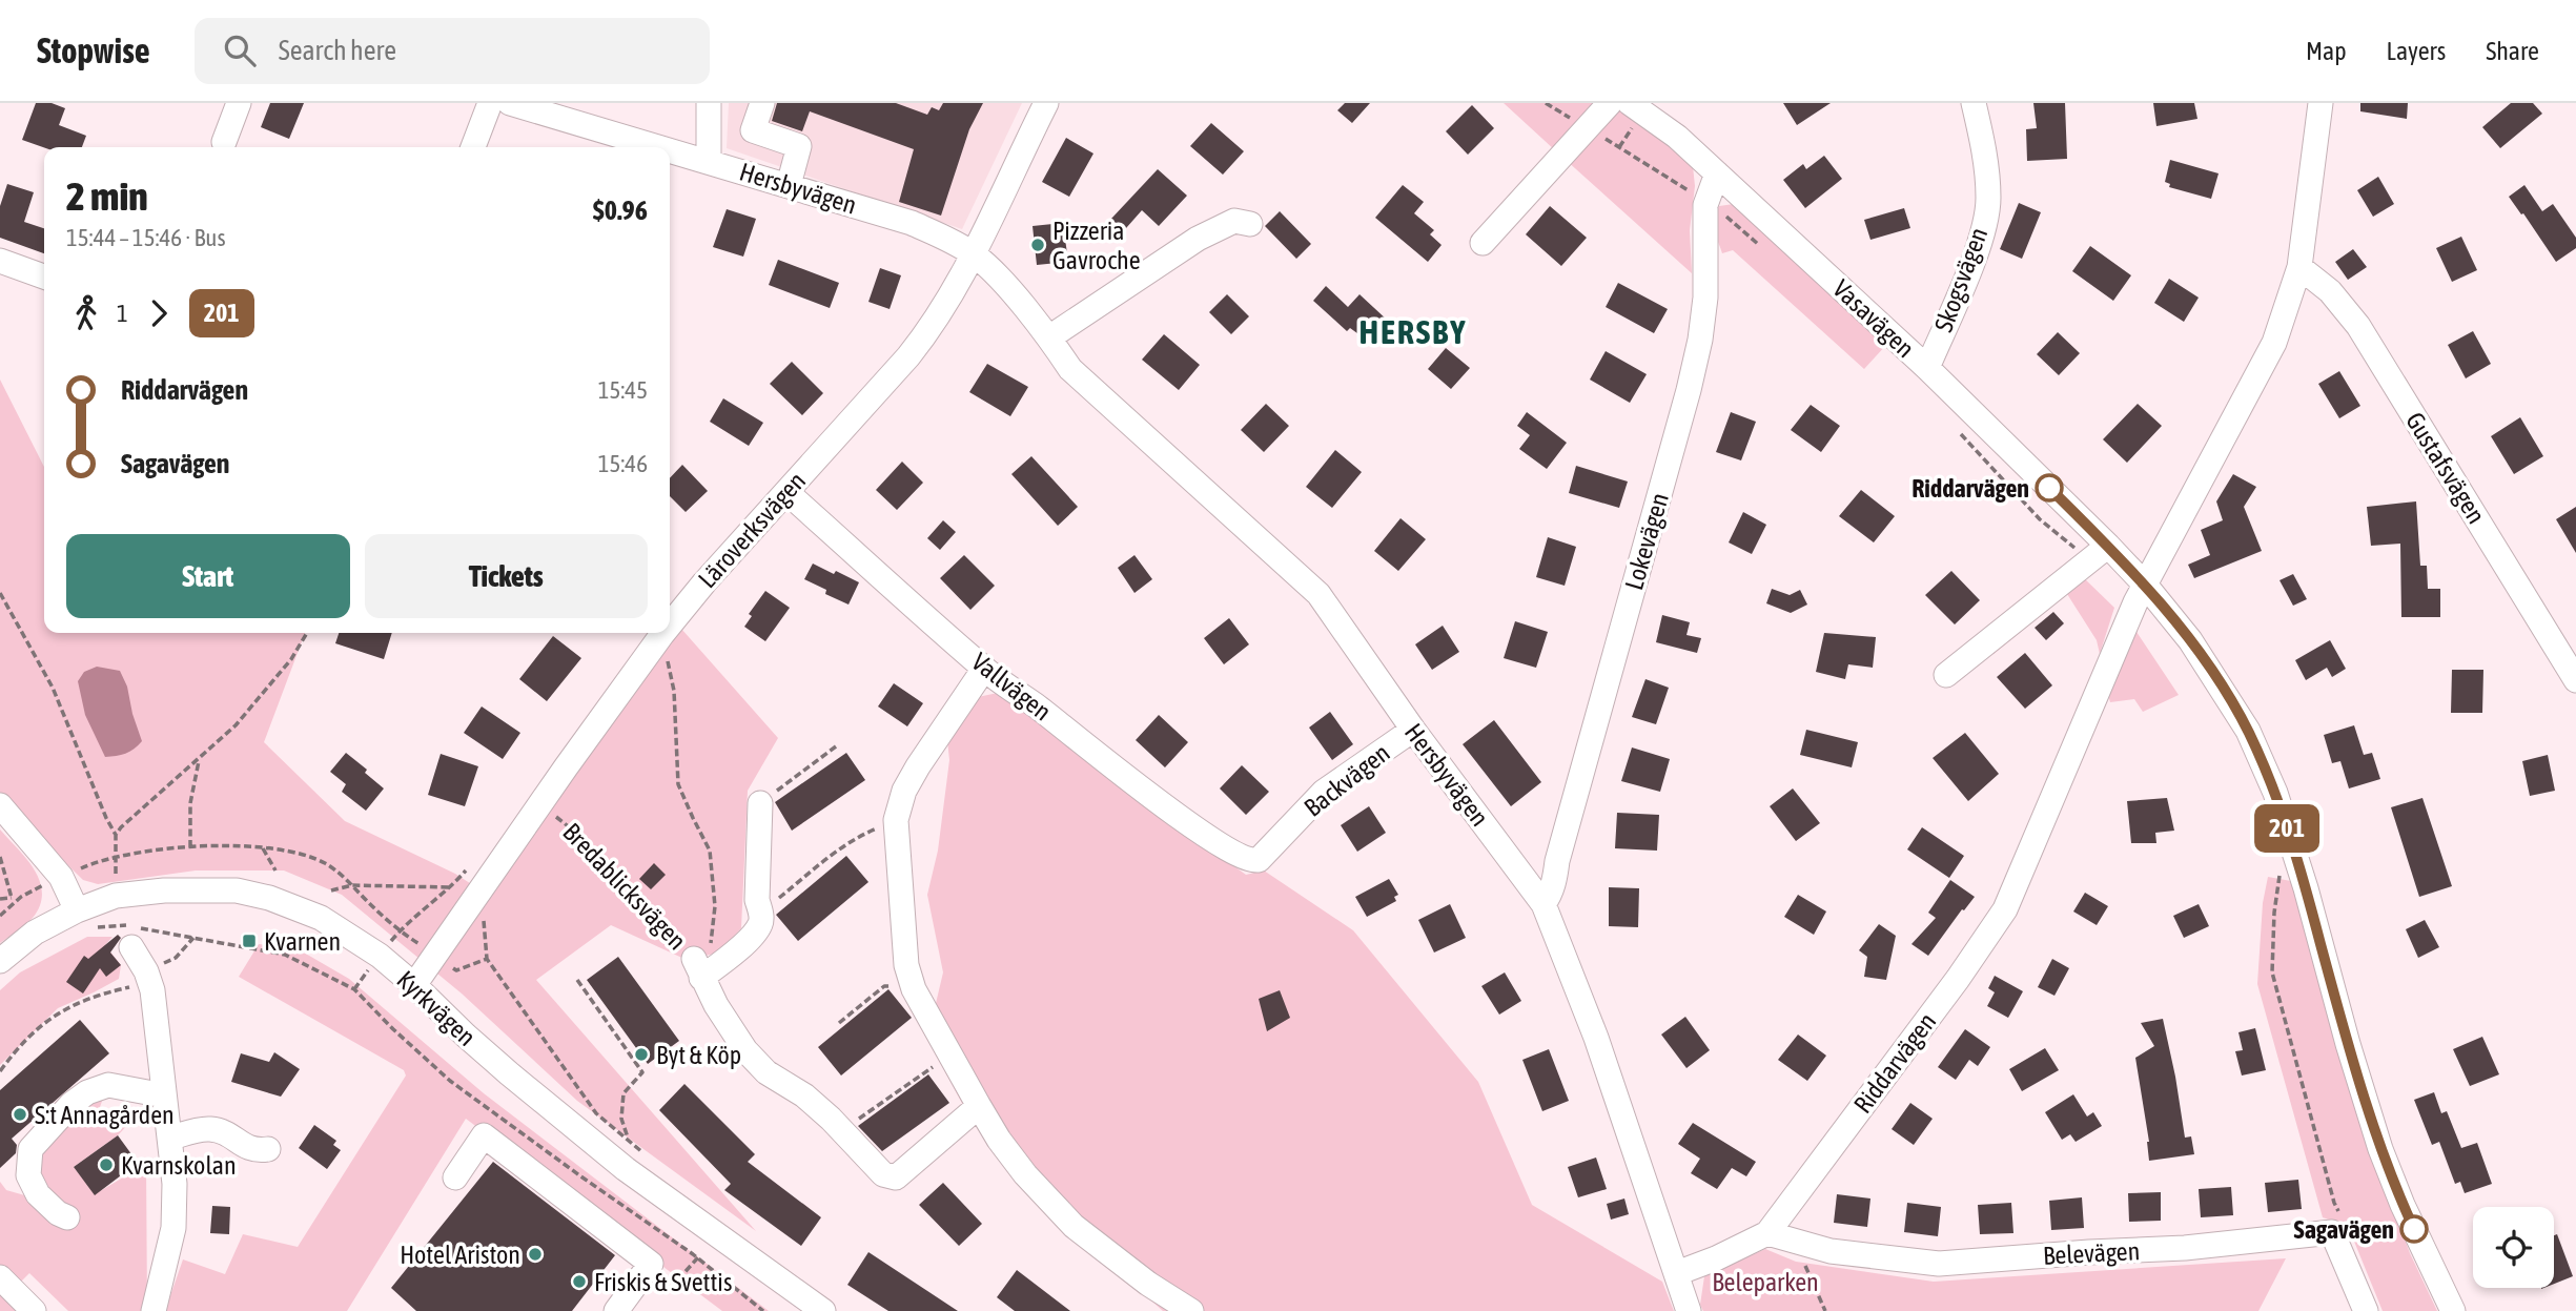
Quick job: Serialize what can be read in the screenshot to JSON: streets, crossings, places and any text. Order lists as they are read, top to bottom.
{
  "streets": {
    "street": [
      "Hersbyvägen",
      "Skogsvägen",
      "Vasavägen",
      "Gustafsvägen",
      "Läroverksvägen",
      "Lokevägen",
      "Vallvägen",
      "Backvägen",
      "Bredablicksvägen",
      "Kyrkvägen",
      "Riddarvägen",
      "Belevägen"
    ]
  },
  "crossings": [
    ["Hersbyvägen", "Läroverksvägen"],
    ["Hersbyvägen", "Lokevägen"],
    ["Hersbyvägen", "Backvägen"],
    ["Hersbyvägen", "Riddarvägen"],
    ["Skogsvägen", "Vasavägen"],
    ["Vasavägen", "Lokevägen"],
    ["Vasavägen", "Riddarvägen"],
    ["Gustafsvägen", "Riddarvägen"],
    ["Läroverksvägen", "Vallvägen"],
    ["Läroverksvägen", "Bredablicksvägen"],
    ["Läroverksvägen", "Kyrkvägen"],
    ["Vallvägen", "Backvägen"],
    ["Riddarvägen", "Belevägen"]
  ],
  "districts": ["HERSBY"],
  "parks": ["Beleparken"],
  "places": {
    "other": [
      "Pizzeria Gavroche",
      "Riddarvägen",
      "Byt & Köp",
      "S:t Annagården",
      "Kvarnskolan",
      "Sagavägen",
      "Hotel Ariston",
      "Friskis & Svettis"
    ],
    "transit": ["Kvarnen"]
  },
  "lines": ["bus line 201"],
  "page": {
    "header": "Stopwise",
    "search": "Search here",
    "nav": ["Map", "Layers", "Share"],
    "on_map": "201",
    "heading": ["2 min", "15:44 – 15:46 · Bus", "$0.96"],
    "legs": ["1", "201"],
    "list": [
      {
        "name": "Riddarvägen",
        "value": "15:45"
      },
      {
        "name": "Sagavägen",
        "value": "15:46"
      }
    ],
    "buttons": ["Start", "Tickets"]
  }
}
